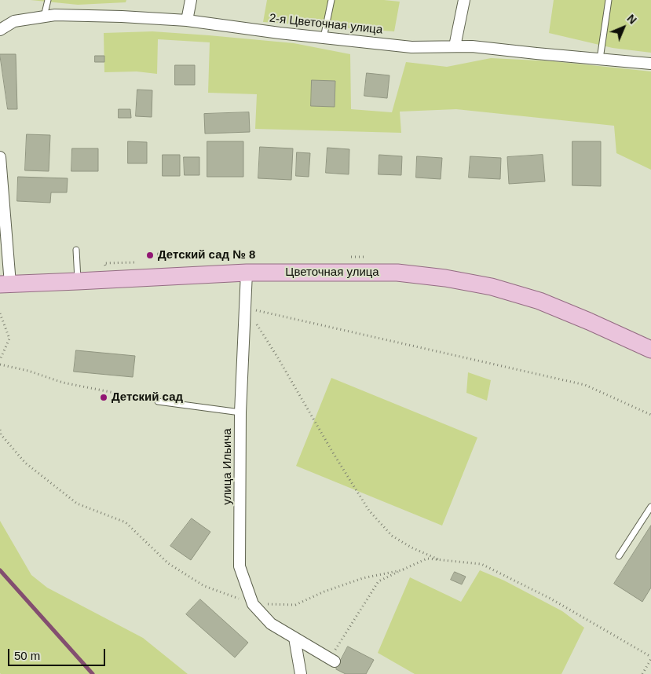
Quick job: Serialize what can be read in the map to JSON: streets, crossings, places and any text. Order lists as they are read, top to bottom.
{
  "streets": {
    "main road": ["Цветочная улица"],
    "street": ["2-я Цветочная улица", "улица Ильича"]
  },
  "crossings": [
    ["Цветочная улица", "улица Ильича"]
  ],
  "places": ["Детский сад № 8", "Детский сад"],
  "scale_bar": "50 m",
  "north": "top right"
}
